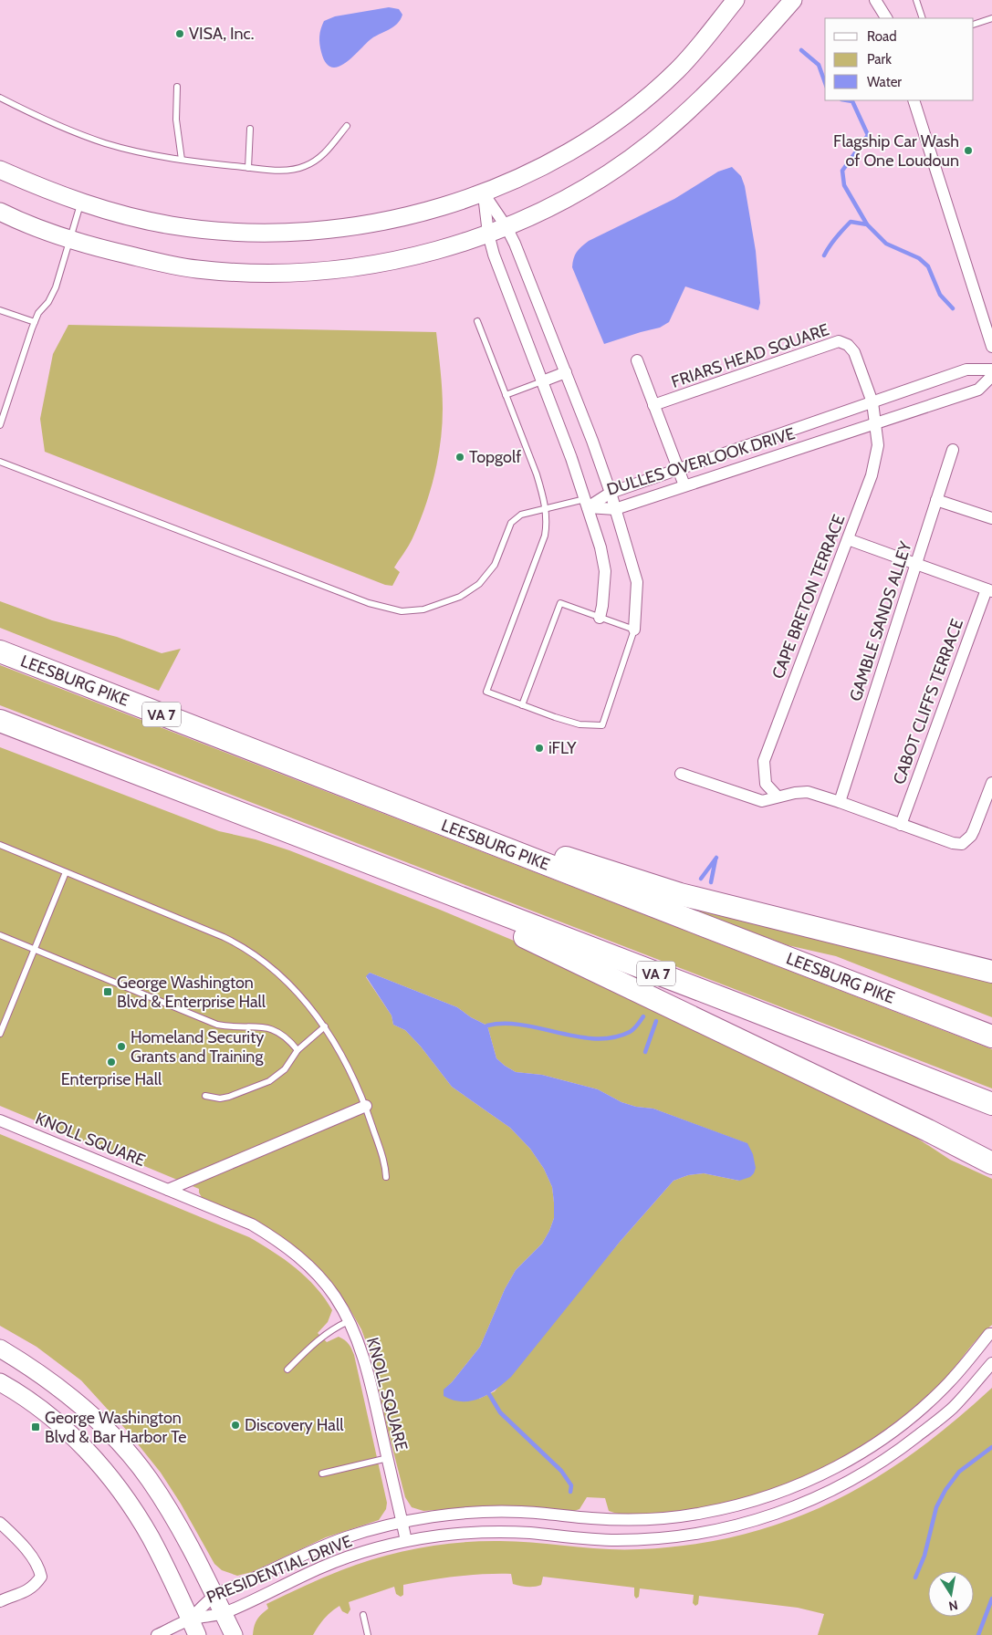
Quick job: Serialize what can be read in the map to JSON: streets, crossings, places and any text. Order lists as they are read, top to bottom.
{
  "streets": {
    "highway": ["LEESBURG PIKE", "VA 7"],
    "street": [
      "FRIARS HEAD SQUARE",
      "DULLES OVERLOOK DRIVE",
      "CAPE BRETON TERRACE",
      "GAMBLE SANDS ALLEY",
      "CABOT CLIFFS TERRACE",
      "KNOLL SQUARE",
      "PRESIDENTIAL DRIVE"
    ]
  },
  "crossings": [
    ["FRIARS HEAD SQUARE", "DULLES OVERLOOK DRIVE"],
    ["FRIARS HEAD SQUARE", "CAPE BRETON TERRACE"],
    ["DULLES OVERLOOK DRIVE", "CAPE BRETON TERRACE"],
    ["KNOLL SQUARE", "PRESIDENTIAL DRIVE"]
  ],
  "places": {
    "other": [
      "VISA, Inc.",
      "Flagship Car Wash of One Loudoun",
      "Topgolf",
      "iFLY",
      "Homeland Security Grants and Training",
      "Enterprise Hall",
      "Discovery Hall"
    ],
    "transit": ["George Washington Blvd & Enterprise Hall", "George Washington Blvd & Bar Harbor Te"]
  },
  "legend": ["Road", "Park", "Water"],
  "north": "bottom"
}
